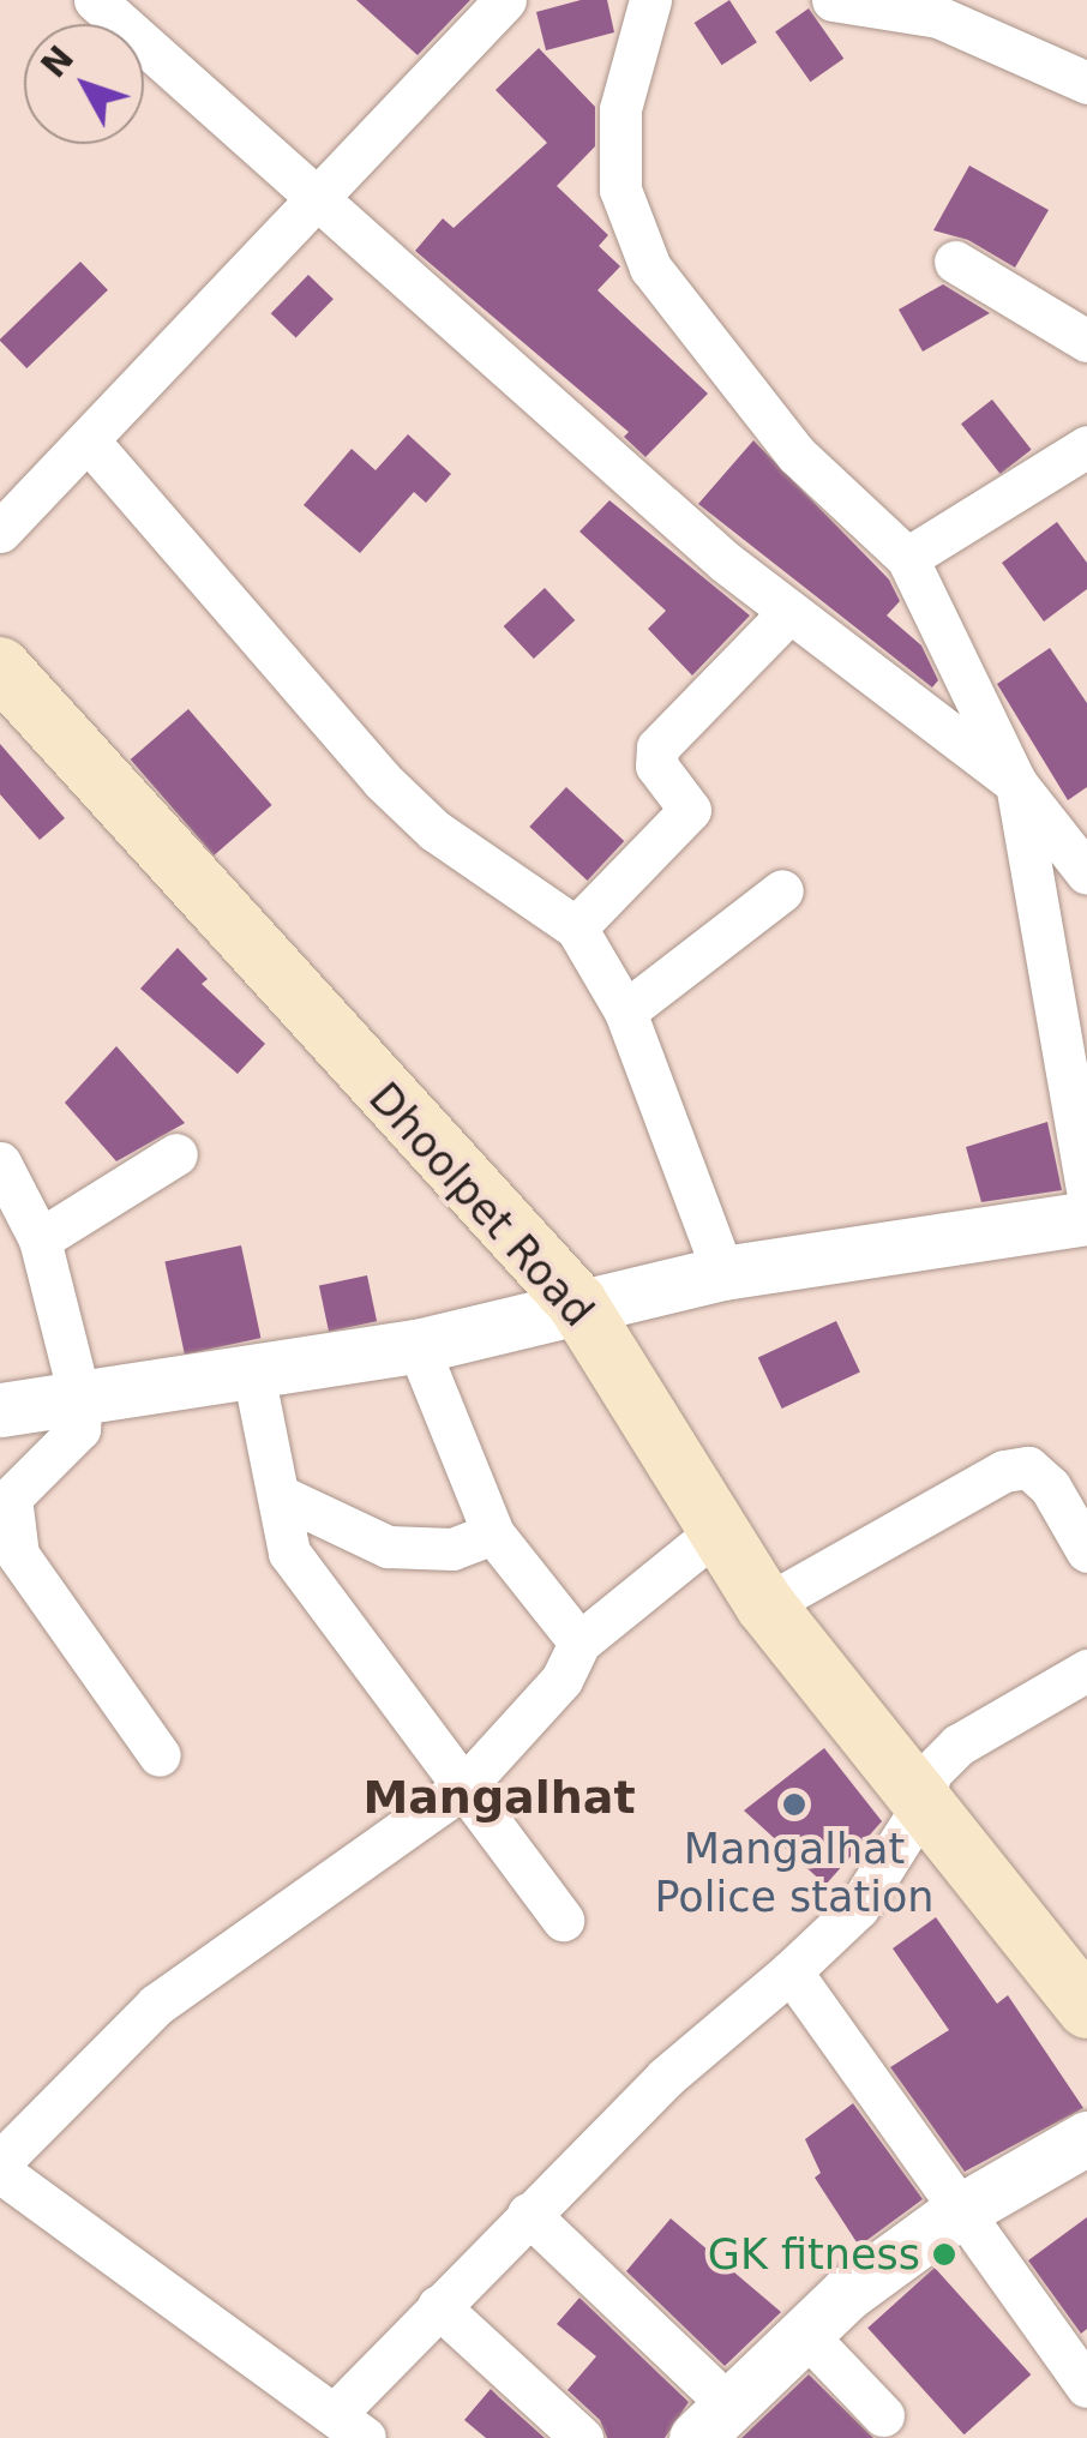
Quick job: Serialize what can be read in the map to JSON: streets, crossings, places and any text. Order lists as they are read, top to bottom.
{
  "streets": {
    "main road": ["Dhoolpet Road"]
  },
  "districts": ["Mangalhat"],
  "places": ["Mangalhat Police station", "GK fitness"],
  "north": "top left"
}
